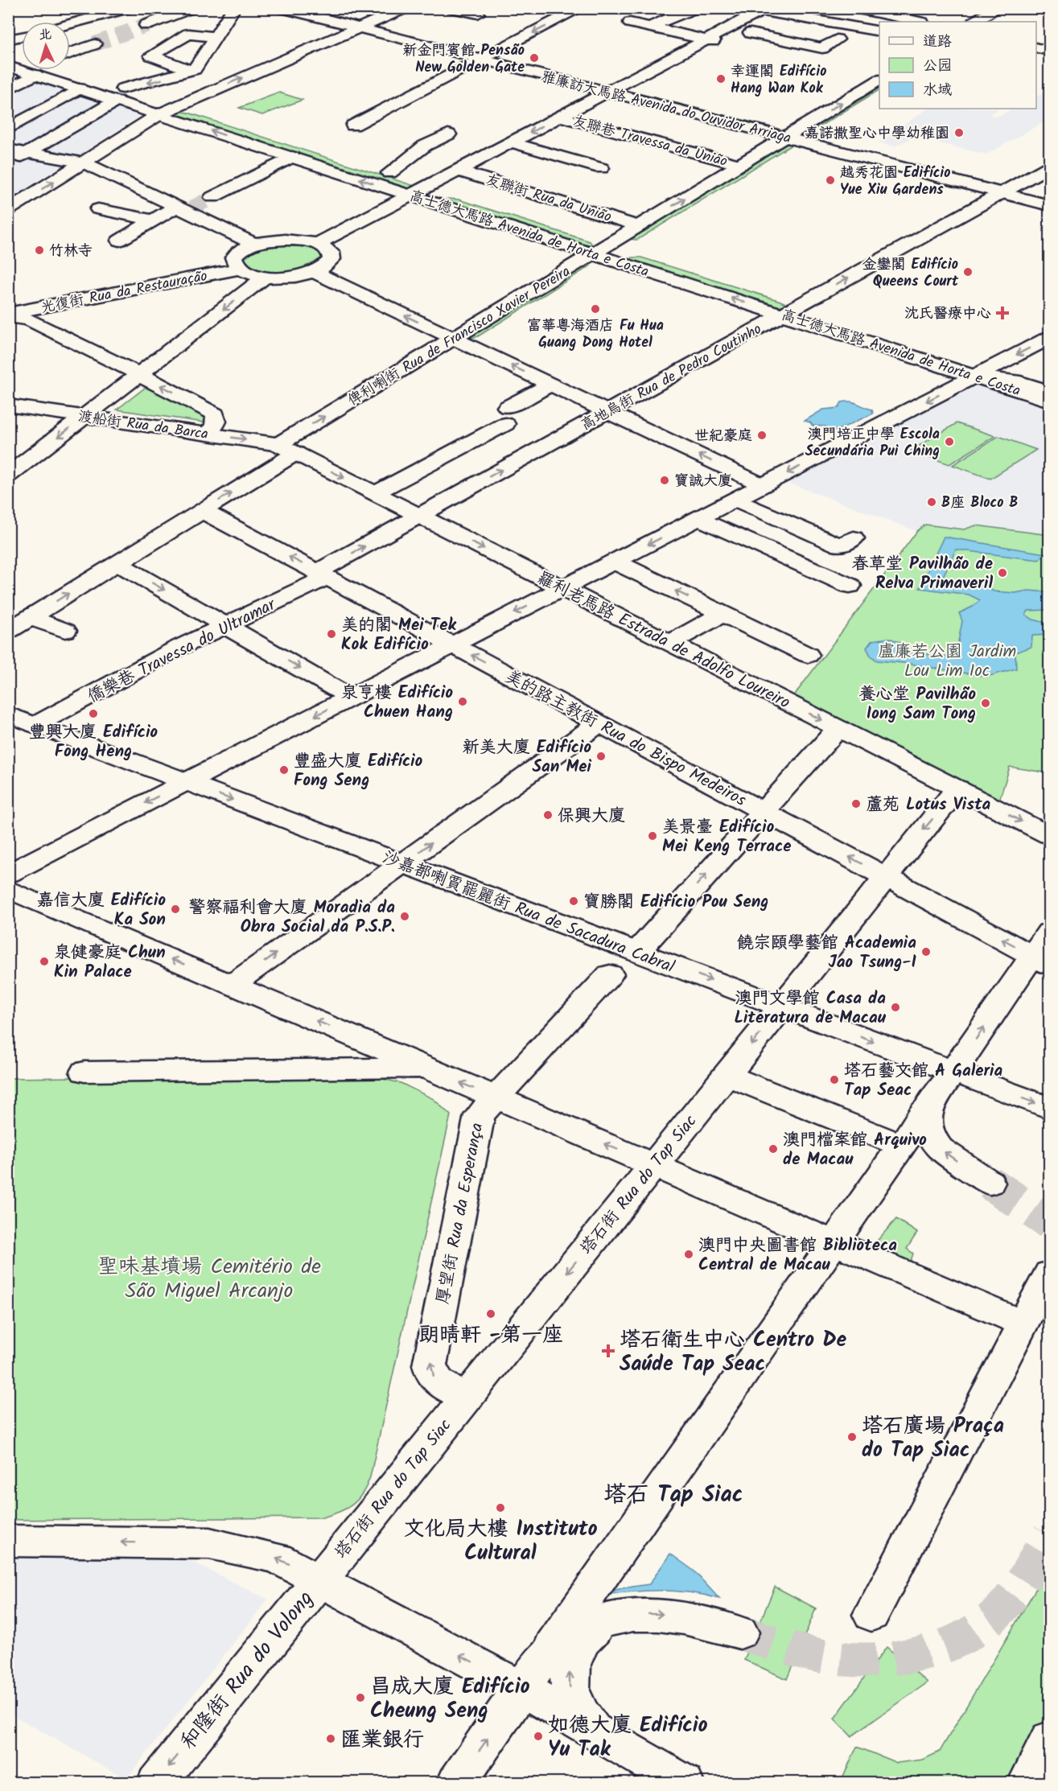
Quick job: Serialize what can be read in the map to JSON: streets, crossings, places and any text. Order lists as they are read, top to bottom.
{
  "streets": {
    "street": [
      "雅廉訪大馬路 Avenida do Ouvidor Arriaga",
      "友聯巷 Travessa da União",
      "友聯街 Rua da União",
      "高士德大馬路 Avenida de Horta e Costa",
      "光復街 Rua da Restauração",
      "俾利喇街 Rua de Francisco Xavier Pereira",
      "高地烏街 Rua de Pedro Coutinho",
      "渡船街 Rua da Barca",
      "羅利老馬路 Estrada de Adolfo Loureiro",
      "僑樂巷 Travessa do Ultramar",
      "美的路主教街 Rua do Bispo Medeiros",
      "沙嘉都喇賈罷麗街 Rua de Sacadura Cabral",
      "塔石街 Rua do Tap Siac",
      "厚望街 Rua da Esperança",
      "和隆街 Rua do Volong"
    ]
  },
  "crossings": [
    ["雅廉訪大馬路 Avenida do Ouvidor Arriaga", "俾利喇街 Rua de Francisco Xavier Pereira"],
    ["雅廉訪大馬路 Avenida do Ouvidor Arriaga", "高地烏街 Rua de Pedro Coutinho"],
    ["友聯巷 Travessa da União", "俾利喇街 Rua de Francisco Xavier Pereira"],
    ["友聯街 Rua da União", "俾利喇街 Rua de Francisco Xavier Pereira"],
    ["高士德大馬路 Avenida de Horta e Costa", "俾利喇街 Rua de Francisco Xavier Pereira"],
    ["高士德大馬路 Avenida de Horta e Costa", "高地烏街 Rua de Pedro Coutinho"],
    ["俾利喇街 Rua de Francisco Xavier Pereira", "渡船街 Rua da Barca"],
    ["俾利喇街 Rua de Francisco Xavier Pereira", "羅利老馬路 Estrada de Adolfo Loureiro"],
    ["俾利喇街 Rua de Francisco Xavier Pereira", "美的路主教街 Rua do Bispo Medeiros"],
    ["高地烏街 Rua de Pedro Coutinho", "羅利老馬路 Estrada de Adolfo Loureiro"],
    ["高地烏街 Rua de Pedro Coutinho", "僑樂巷 Travessa do Ultramar"],
    ["高地烏街 Rua de Pedro Coutinho", "美的路主教街 Rua do Bispo Medeiros"],
    ["渡船街 Rua da Barca", "羅利老馬路 Estrada de Adolfo Loureiro"],
    ["羅利老馬路 Estrada de Adolfo Loureiro", "塔石街 Rua do Tap Siac"],
    ["僑樂巷 Travessa do Ultramar", "美的路主教街 Rua do Bispo Medeiros"],
    ["僑樂巷 Travessa do Ultramar", "沙嘉都喇賈罷麗街 Rua de Sacadura Cabral"],
    ["美的路主教街 Rua do Bispo Medeiros", "塔石街 Rua do Tap Siac"],
    ["沙嘉都喇賈罷麗街 Rua de Sacadura Cabral", "塔石街 Rua do Tap Siac"],
    ["塔石街 Rua do Tap Siac", "厚望街 Rua da Esperança"],
    ["塔石街 Rua do Tap Siac", "和隆街 Rua do Volong"]
  ],
  "one_way": ["厚望街 Rua da Esperança", "和隆街 Rua do Volong"],
  "districts": ["塔石 Tap Siac"],
  "parks": ["盧廉若公園 Jardim Lou Lim Ioc", "聖味基墳場 Cemitério de São Miguel Arcanjo"],
  "places": {
    "other": [
      "新金門賓館 Pensão New Golden Gate",
      "幸運閣 Edifício Hang Wan Kok",
      "嘉諾撒聖心中學幼稚園",
      "越秀花園 Edifício Yue Xiu Gardens",
      "竹林寺",
      "金鑾閣 Edifício Queens Court",
      "富華粵海酒店 Fu Hua Guang Dong Hotel",
      "世紀豪庭",
      "澳門培正中學 Escola Secundária Pui Ching",
      "寶誠大廈",
      "B座 Bloco B",
      "春草堂 Pavilhão de Relva Primaveril",
      "美的閣 Mei Tek Kok Edifício",
      "泉亨樓 Edifício Chuen Hang",
      "養心堂 Pavilhão Iong Sam Tong",
      "豐興大廈 Edifício Fong Heng",
      "新美大廈 Edifício San Mei",
      "豐盛大廈 Edifício Fong Seng",
      "蘆苑 Lotus Vista",
      "保興大廈",
      "美景臺 Edifício Mei Keng Terrace",
      "寶勝閣 Edifício Pou Seng",
      "嘉信大廈 Edifício Ka Son",
      "警察福利會大廈 Moradia da Obra Social da P.S.P.",
      "饒宗頤學藝館 Academia Jao Tsung-I",
      "泉健豪庭 Chun Kin Palace",
      "澳門文學館 Casa da Literatura de Macau",
      "塔石藝文館 A Galeria Tap Seac",
      "澳門檔案館 Arquivo de Macau",
      "澳門中央圖書館 Biblioteca Central de Macau",
      "朗晴軒 -第一座",
      "塔石廣場 Praça do Tap Siac",
      "文化局大樓 Instituto Cultural",
      "昌成大廈 Edifício Cheung Seng",
      "如德大廈 Edifício Yu Tak",
      "匯業銀行"
    ],
    "health": ["沈氏醫療中心", "塔石衛生中心 Centro De Saúde Tap Seac"]
  },
  "legend": ["道路", "公园", "水域"],
  "north": "top"
}
